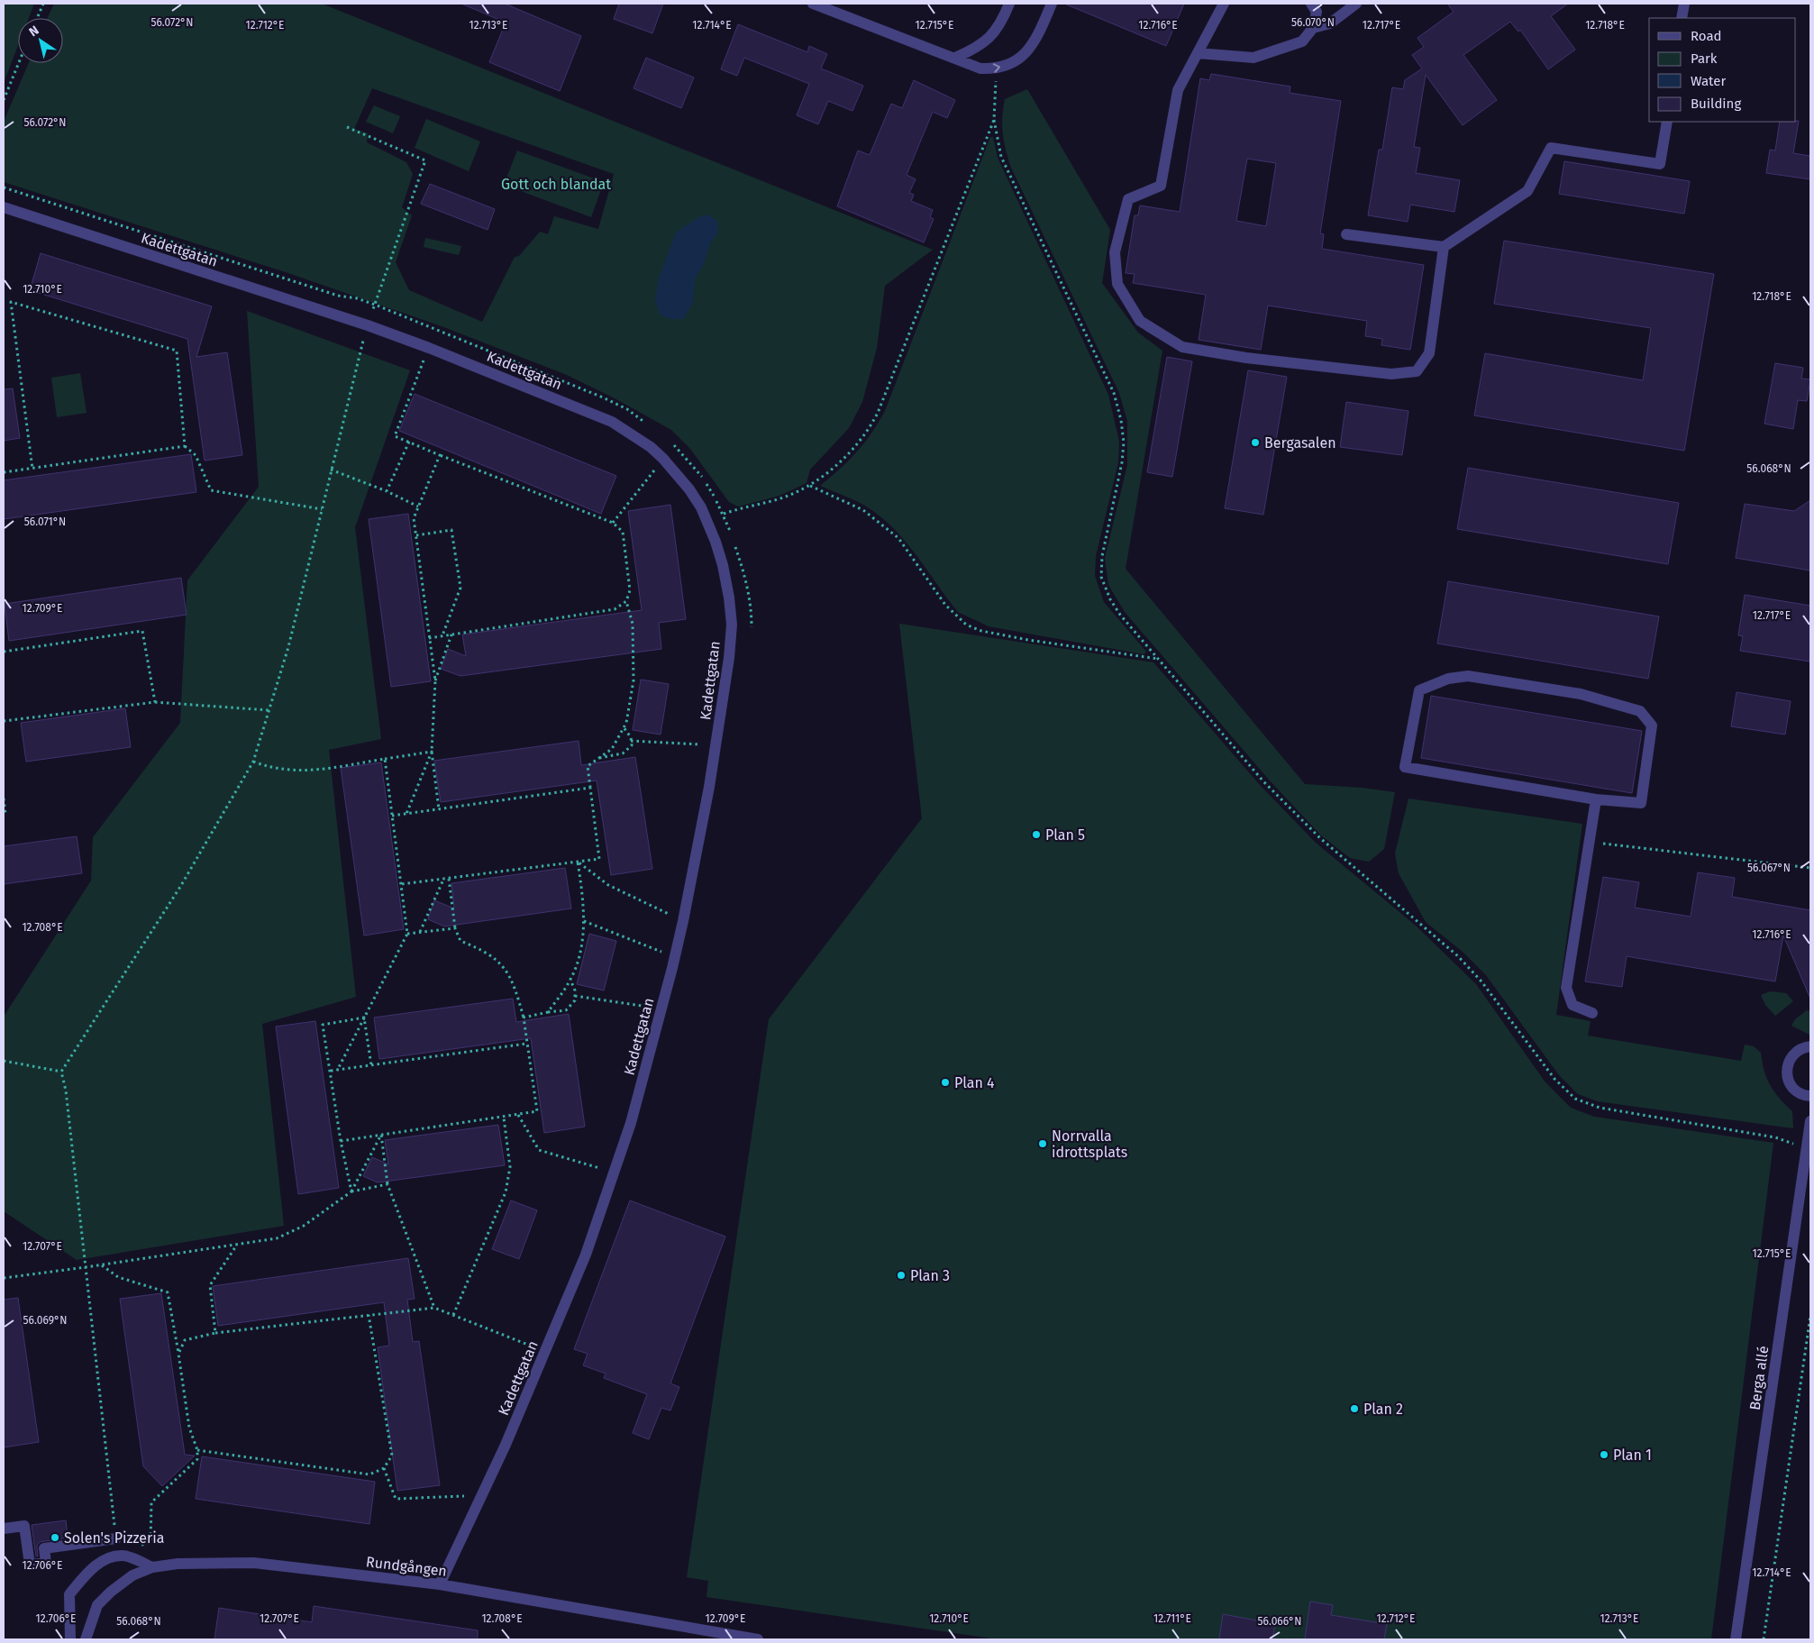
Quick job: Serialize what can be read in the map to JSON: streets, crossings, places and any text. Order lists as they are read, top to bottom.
{
  "streets": {
    "street": ["Kadettgatan", "Berga allé", "Rundgången"]
  },
  "crossings": [
    ["Kadettgatan", "Rundgången"]
  ],
  "parks": ["Gott och blandat"],
  "places": [
    "Bergasalen",
    "Plan 5",
    "Plan 4",
    "Norrvalla idrottsplats",
    "Plan 3",
    "Plan 2",
    "Plan 1",
    "Solen's Pizzeria"
  ],
  "legend": [
    "Road",
    "Park",
    "Water",
    "Building"
  ],
  "north": "top left",
  "coordinates": [
    "56.072°N",
    "56.070°N",
    "12.713°E",
    "12.714°E",
    "12.718°E",
    "12.712°E",
    "12.715°E",
    "12.716°E",
    "12.717°E",
    "12.710°E",
    "56.068°N",
    "56.071°N",
    "12.709°E",
    "56.067°N",
    "12.708°E",
    "12.707°E",
    "56.069°N",
    "12.706°E",
    "12.711°E",
    "56.066°N"
  ]
}
